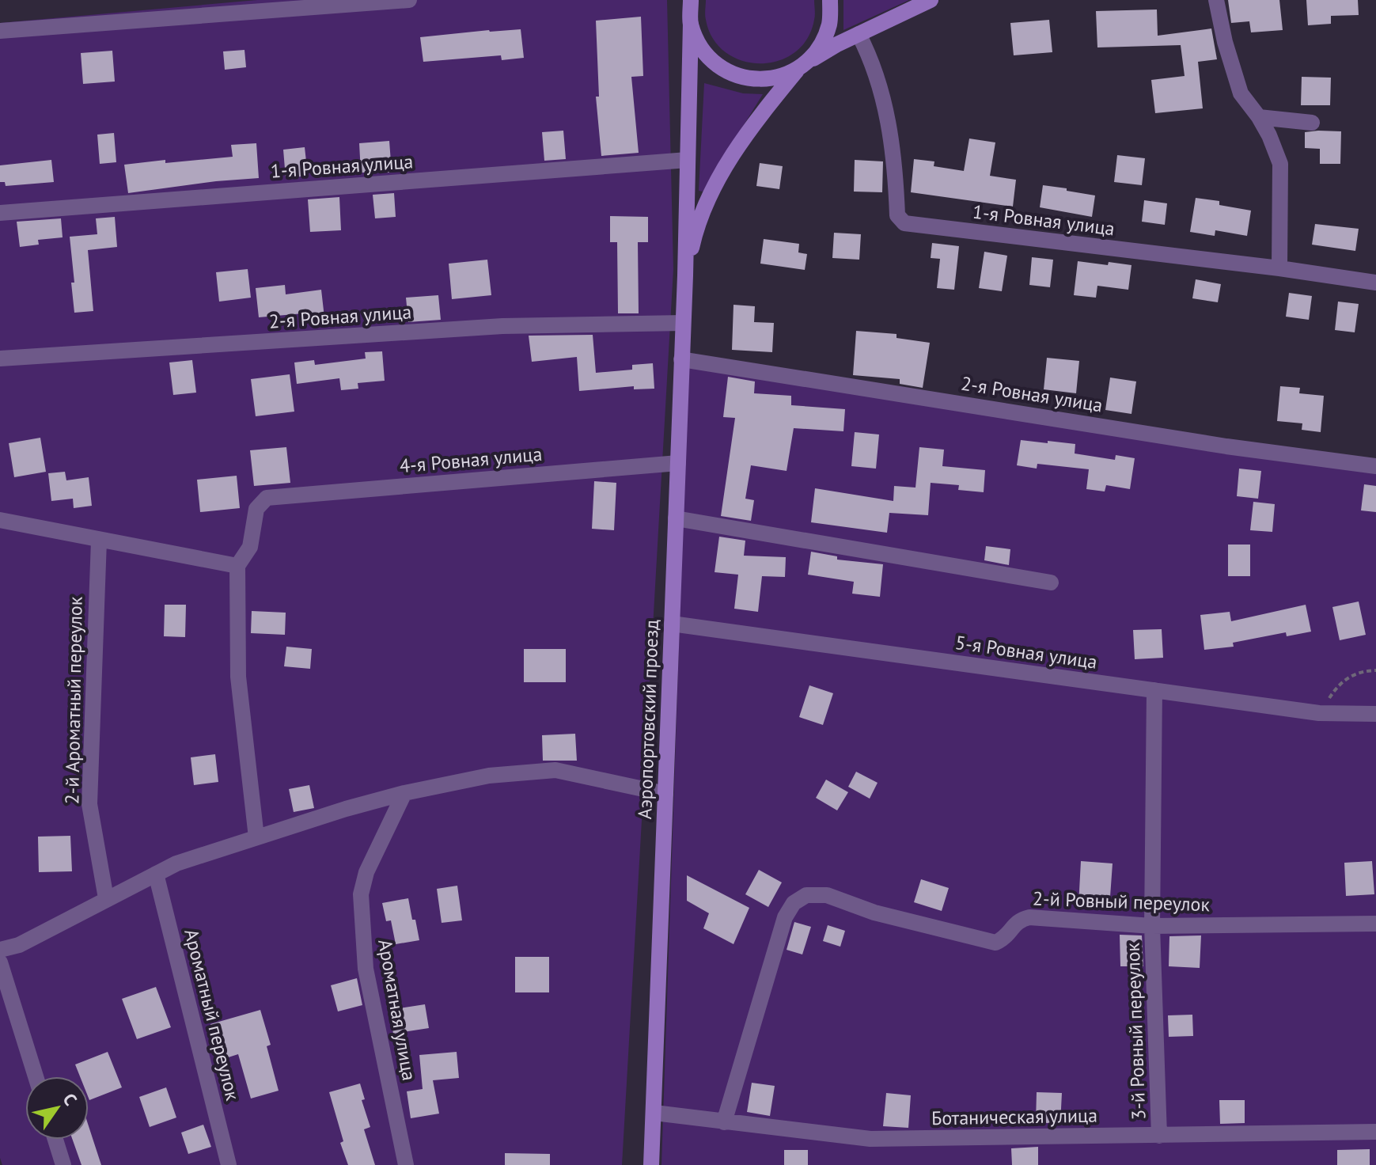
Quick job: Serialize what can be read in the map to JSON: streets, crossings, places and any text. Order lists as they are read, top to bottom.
{
  "streets": {
    "main road": ["Аэропортовский проезд"],
    "street": [
      "1-я Ровная улица",
      "2-я Ровная улица",
      "4-я Ровная улица",
      "5-я Ровная улица",
      "2-й Ароматный переулок",
      "2-й Ровный переулок",
      "Ароматная улица",
      "Ароматный переулок",
      "3-й Ровный переулок",
      "Ботаническая улица"
    ]
  },
  "crossings": [
    ["2-я Ровная улица", "Аэропортовский проезд"],
    ["4-я Ровная улица", "Аэропортовский проезд"],
    ["5-я Ровная улица", "Аэропортовский проезд"],
    ["5-я Ровная улица", "3-й Ровный переулок"],
    ["Аэропортовский проезд", "Ботаническая улица"],
    ["2-й Ровный переулок", "3-й Ровный переулок"],
    ["2-й Ровный переулок", "Ботаническая улица"],
    ["3-й Ровный переулок", "Ботаническая улица"]
  ],
  "north": "top right"
}
